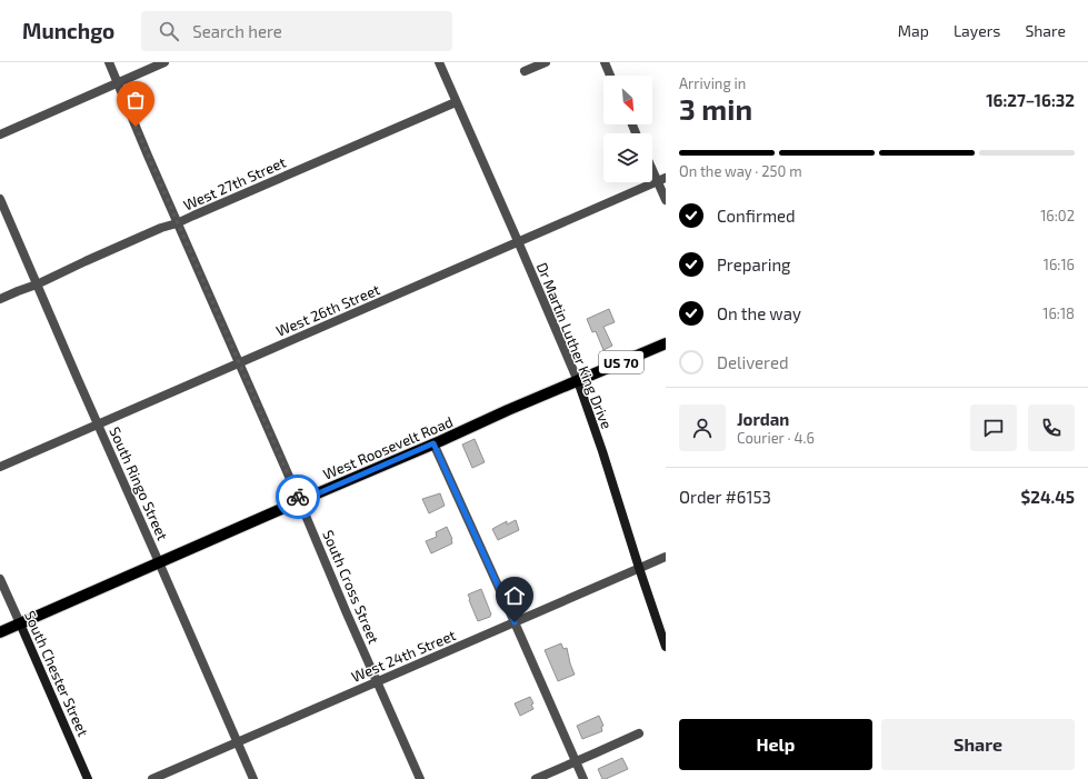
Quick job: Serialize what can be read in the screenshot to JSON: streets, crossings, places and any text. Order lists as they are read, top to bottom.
{
  "streets": {
    "main road": [
      "Dr Martin Luther King Drive",
      "US 70",
      "West Roosevelt Road",
      "South Chester Street"
    ],
    "street": [
      "West 27th Street",
      "West 26th Street",
      "South Ringo Street",
      "South Cross Street",
      "West 24th Street"
    ]
  },
  "crossings": [
    ["West 27th Street", "Dr Martin Luther King Drive"],
    ["West 27th Street", "South Ringo Street"],
    ["West 27th Street", "South Cross Street"],
    ["West 26th Street", "Dr Martin Luther King Drive"],
    ["West 26th Street", "South Ringo Street"],
    ["West 26th Street", "South Cross Street"],
    ["Dr Martin Luther King Drive", "West Roosevelt Road"],
    ["Dr Martin Luther King Drive", "West 24th Street"],
    ["West Roosevelt Road", "South Ringo Street"],
    ["West Roosevelt Road", "South Cross Street"],
    ["West Roosevelt Road", "South Chester Street"],
    ["South Ringo Street", "West 24th Street"],
    ["South Cross Street", "West 24th Street"]
  ],
  "north": "bottom right",
  "page": {
    "header": "Munchgo",
    "search": "Search here",
    "nav": ["Map", "Layers", "Share"],
    "heading": ["3 min", "Arriving in", "16:27–16:32"],
    "panel": [
      "Jordan",
      "Courier · 4.6",
      "Order #6153",
      "$24.45"
    ],
    "bar": "On the way · 250 m",
    "list": [
      ["Confirmed", "16:02"],
      ["Preparing", "16:16"],
      ["On the way", "16:18"],
      "Delivered"
    ],
    "buttons": ["Help", "Share"]
  }
}
